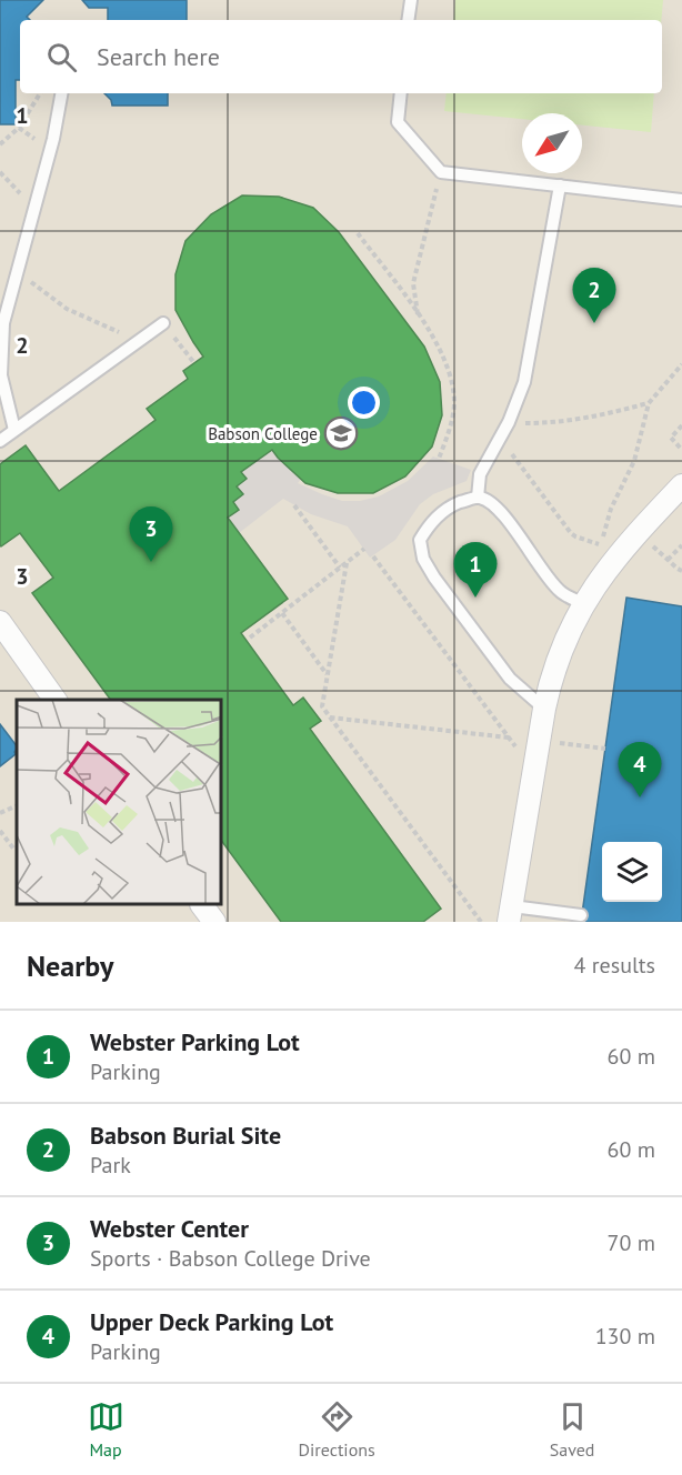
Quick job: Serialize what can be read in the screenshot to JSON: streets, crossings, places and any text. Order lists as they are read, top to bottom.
{
  "places": {
    "school or university": ["Babson College"]
  },
  "north": "bottom left",
  "page": {
    "search": "Search here",
    "pins": [
      "2",
      "3",
      "1",
      "4"
    ],
    "heading": ["Nearby", "4 results"],
    "list": [
      {
        "mark": "1",
        "name": "Webster Parking Lot",
        "note": "Parking",
        "value": "60 m"
      },
      {
        "mark": "2",
        "name": "Babson Burial Site",
        "note": "Park",
        "value": "60 m"
      },
      {
        "mark": "3",
        "name": "Webster Center",
        "note": "Sports · Babson College Drive",
        "value": "70 m"
      },
      {
        "mark": "4",
        "name": "Upper Deck Parking Lot",
        "note": "Parking",
        "value": "130 m"
      }
    ],
    "nav": ["Map", "Directions", "Saved"]
  },
  "grid": {
    "rows": ["1", "2", "3"]
  }
}
